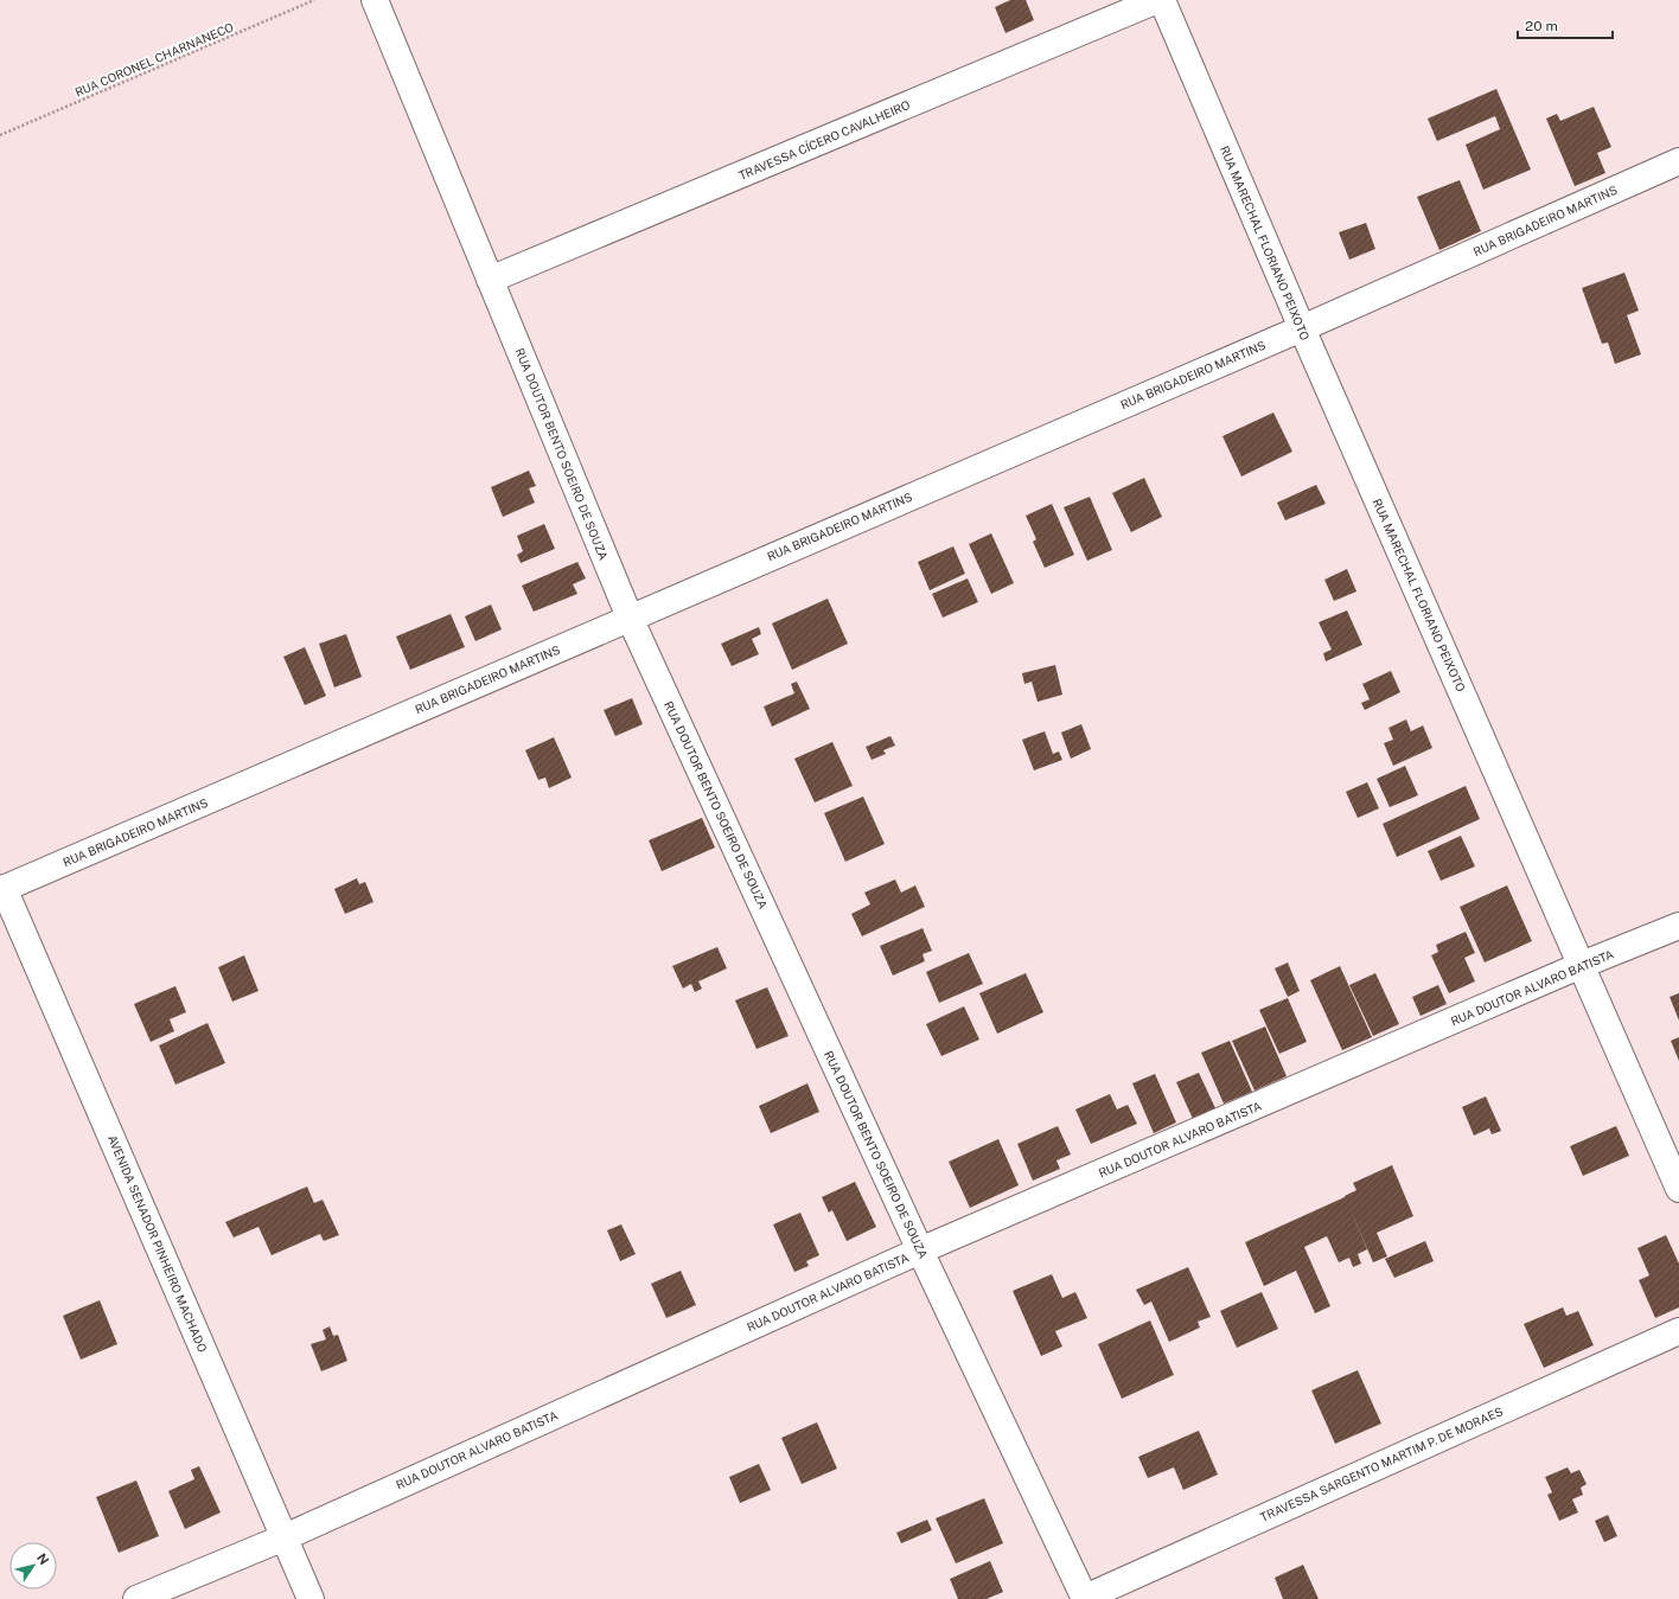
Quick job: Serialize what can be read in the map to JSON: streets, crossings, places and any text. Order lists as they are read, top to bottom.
{
  "streets": {
    "street": [
      "TRAVESSA CÍCERO CAVALHEIRO",
      "RUA BRIGADEIRO MARTINS",
      "RUA MARECHAL FLORIANO PEIXOTO",
      "RUA DOUTOR BENTO SOEIRO DE SOUZA",
      "RUA DOUTOR ALVARO BATISTA",
      "AVENIDA SENADOR PINHEIRO MACHADO",
      "TRAVESSA SARGENTO MARTIM P. DE MORAES"
    ],
    "path": ["RUA CORONEL CHARNANECO"]
  },
  "crossings": [
    ["TRAVESSA CÍCERO CAVALHEIRO", "RUA DOUTOR BENTO SOEIRO DE SOUZA"],
    ["RUA BRIGADEIRO MARTINS", "RUA MARECHAL FLORIANO PEIXOTO"],
    ["RUA BRIGADEIRO MARTINS", "RUA DOUTOR BENTO SOEIRO DE SOUZA"],
    ["RUA BRIGADEIRO MARTINS", "AVENIDA SENADOR PINHEIRO MACHADO"],
    ["RUA MARECHAL FLORIANO PEIXOTO", "RUA DOUTOR ALVARO BATISTA"],
    ["RUA DOUTOR BENTO SOEIRO DE SOUZA", "RUA DOUTOR ALVARO BATISTA"],
    ["RUA DOUTOR BENTO SOEIRO DE SOUZA", "TRAVESSA SARGENTO MARTIM P. DE MORAES"],
    ["RUA DOUTOR ALVARO BATISTA", "AVENIDA SENADOR PINHEIRO MACHADO"]
  ],
  "scale_bar": "20 m",
  "north": "top right"
}
